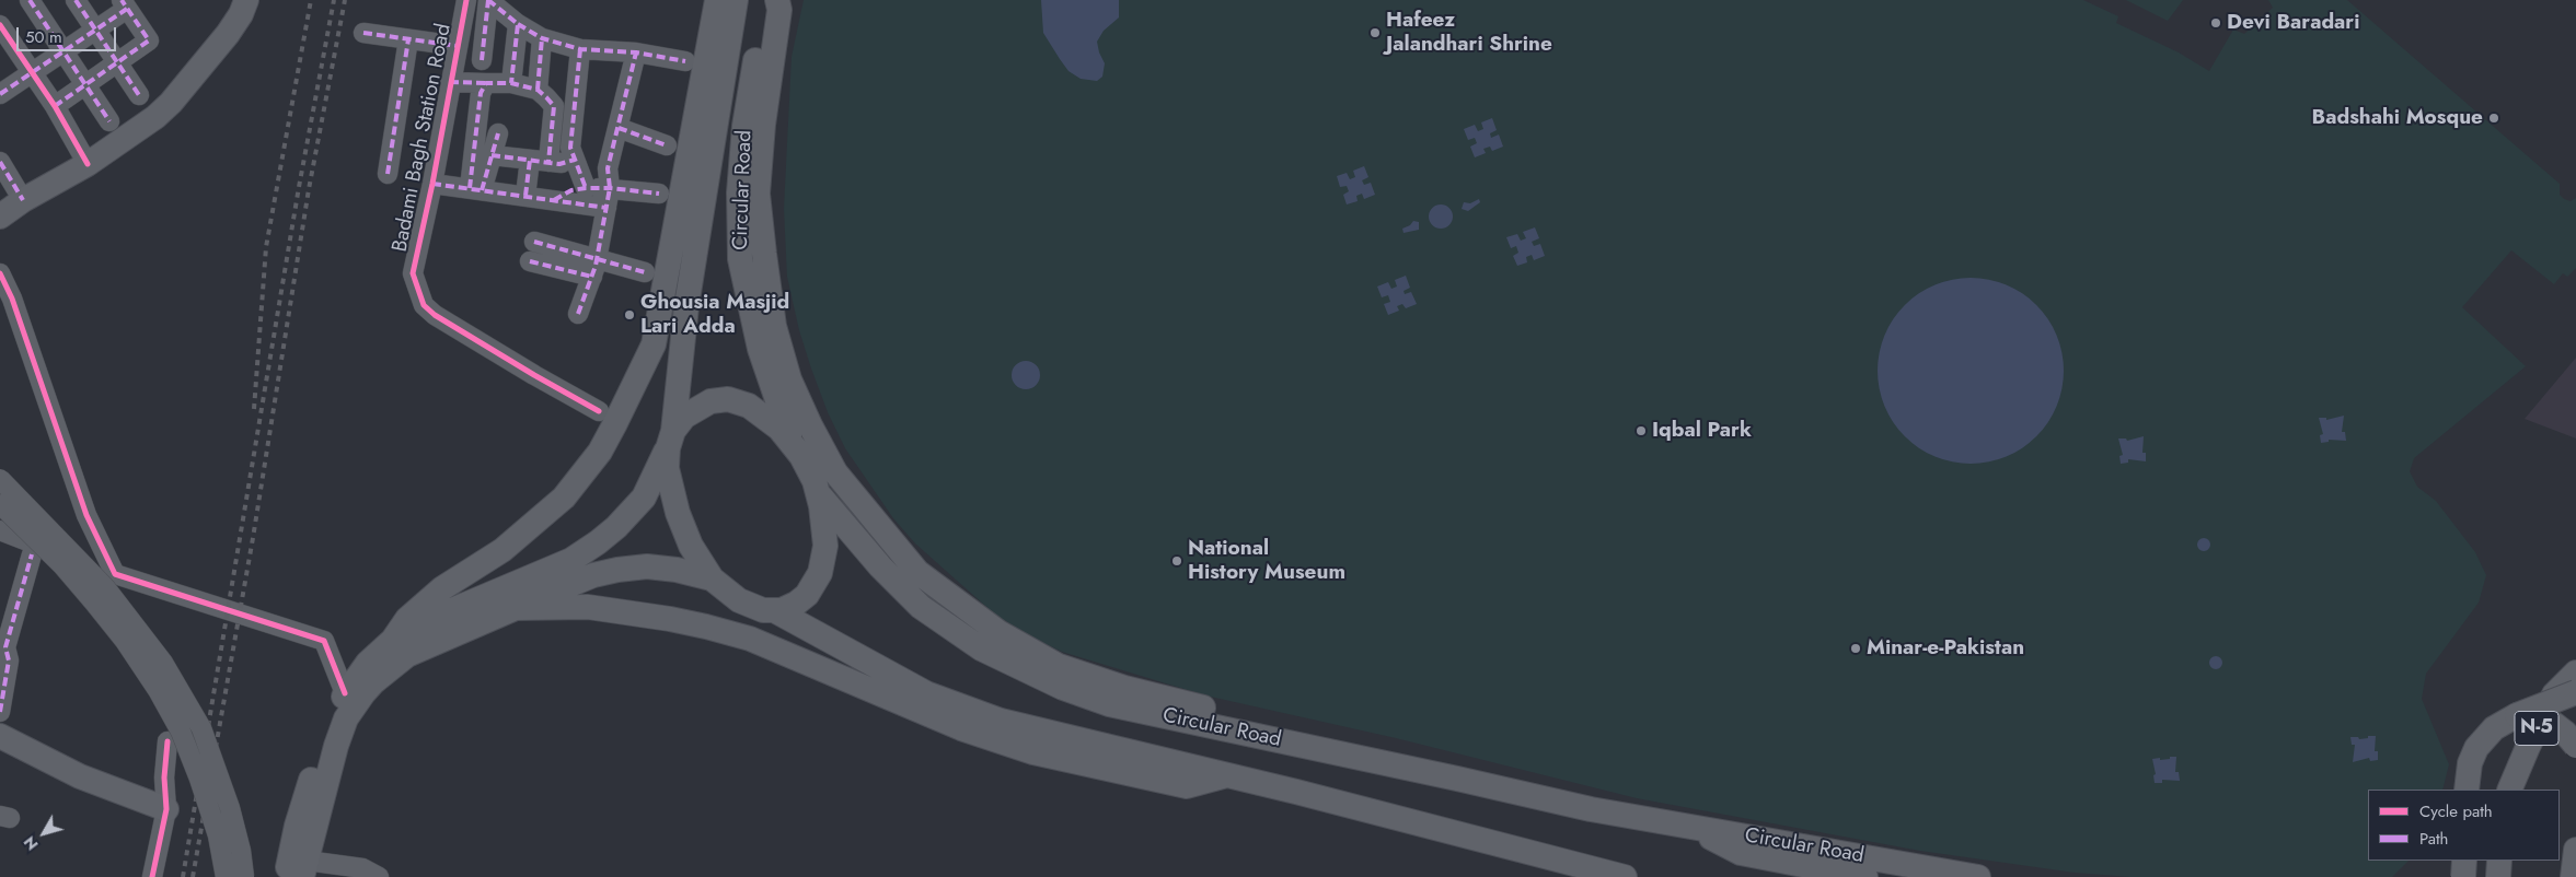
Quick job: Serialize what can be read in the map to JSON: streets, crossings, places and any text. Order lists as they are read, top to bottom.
{
  "streets": {
    "main road": ["Circular Road", "N-5"],
    "street": ["Badami Bagh Station Road"]
  },
  "places": [
    "Devi Baradari",
    "Hafeez Jalandhari Shrine",
    "Badshahi Mosque",
    "Ghousia Masjid Lari Adda",
    "Iqbal Park",
    "National History Museum",
    "Minar-e-Pakistan"
  ],
  "legend": ["Cycle path", "Path"],
  "scale_bar": "50 m",
  "north": "bottom left"
}
